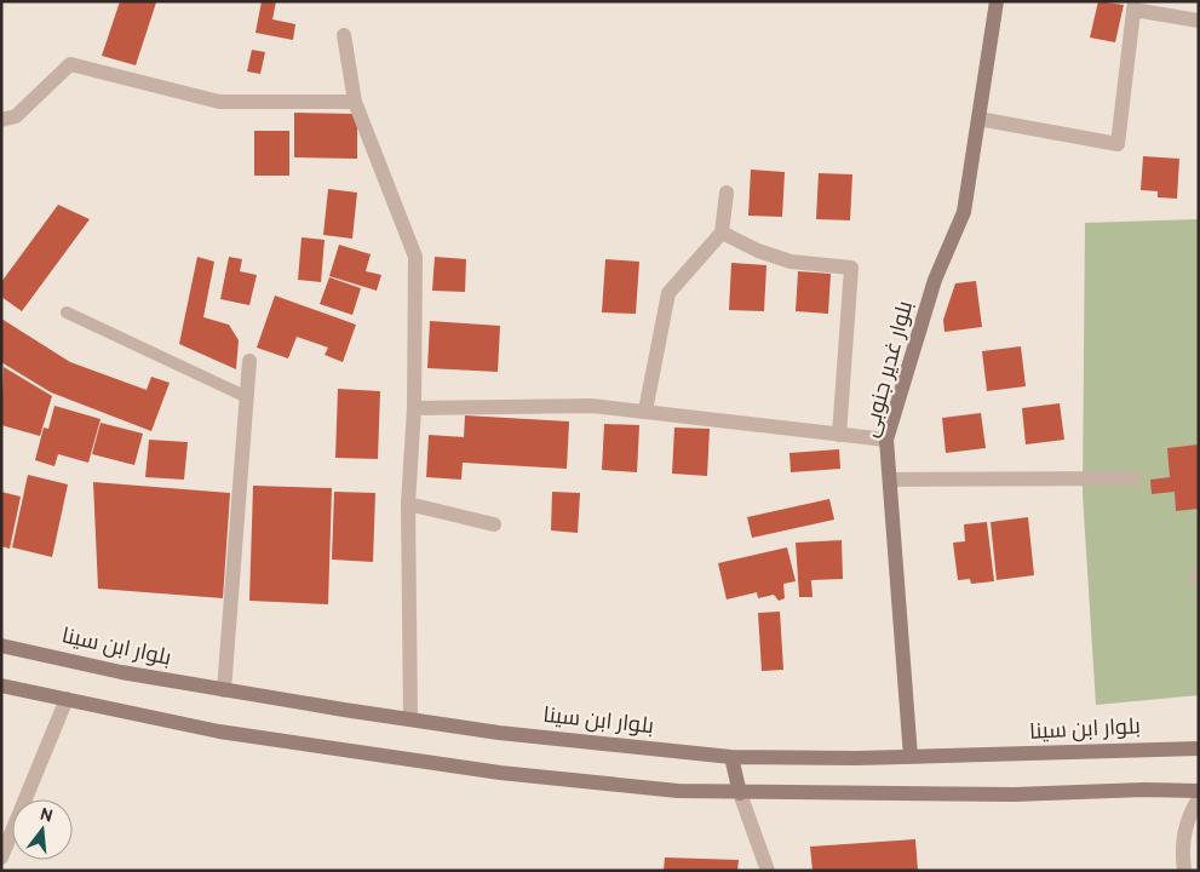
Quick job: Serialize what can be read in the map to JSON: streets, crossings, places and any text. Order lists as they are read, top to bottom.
{
  "streets": {
    "main road": ["بلوار غدیر جنوبی", "بلوار ابن سینا"]
  },
  "crossings": [
    ["بلوار غدیر جنوبی", "بلوار ابن سینا"]
  ],
  "north": "top"
}
